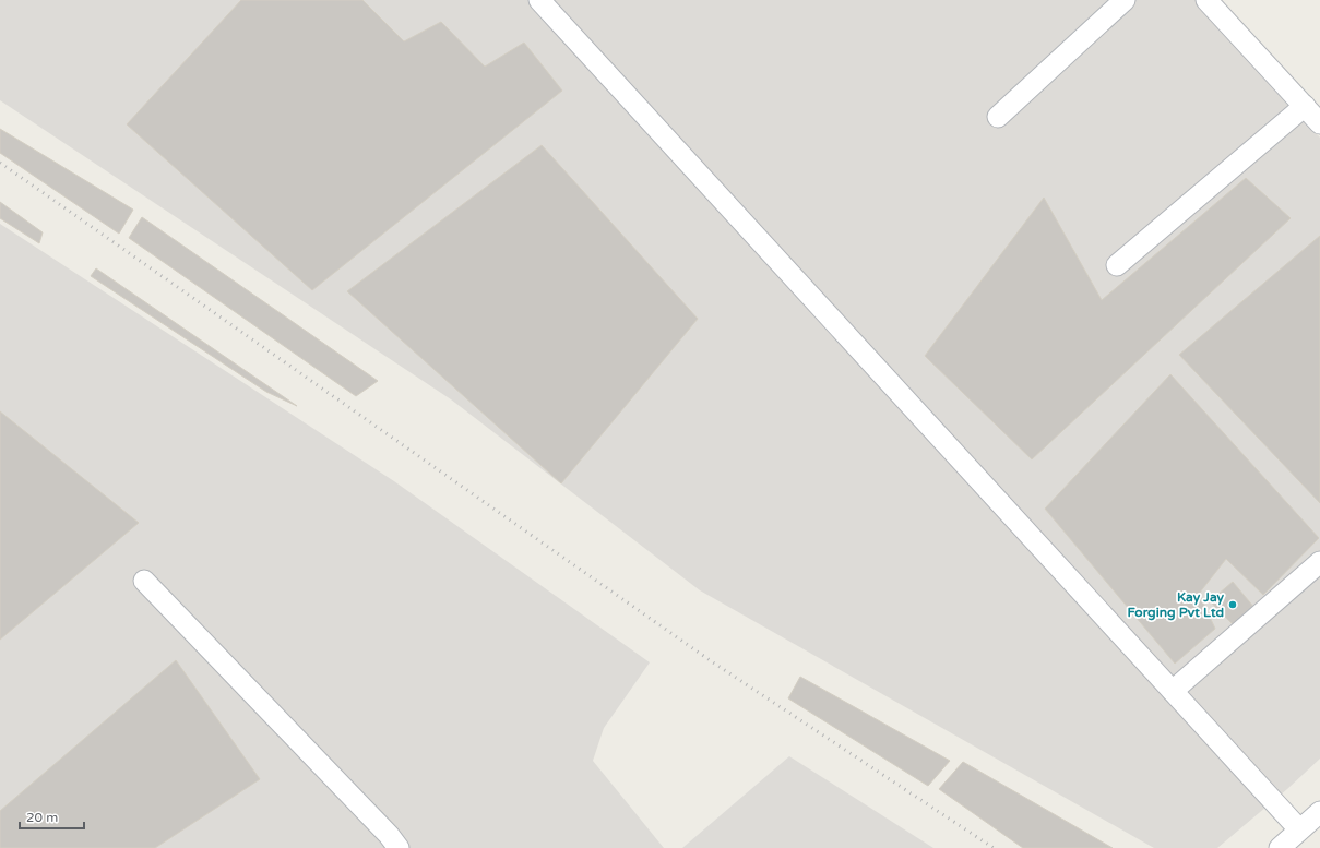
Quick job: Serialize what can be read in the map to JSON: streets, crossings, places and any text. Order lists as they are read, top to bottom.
{
  "places": ["Kay Jay Forging Pvt Ltd"],
  "scale_bar": "20 m"
}
